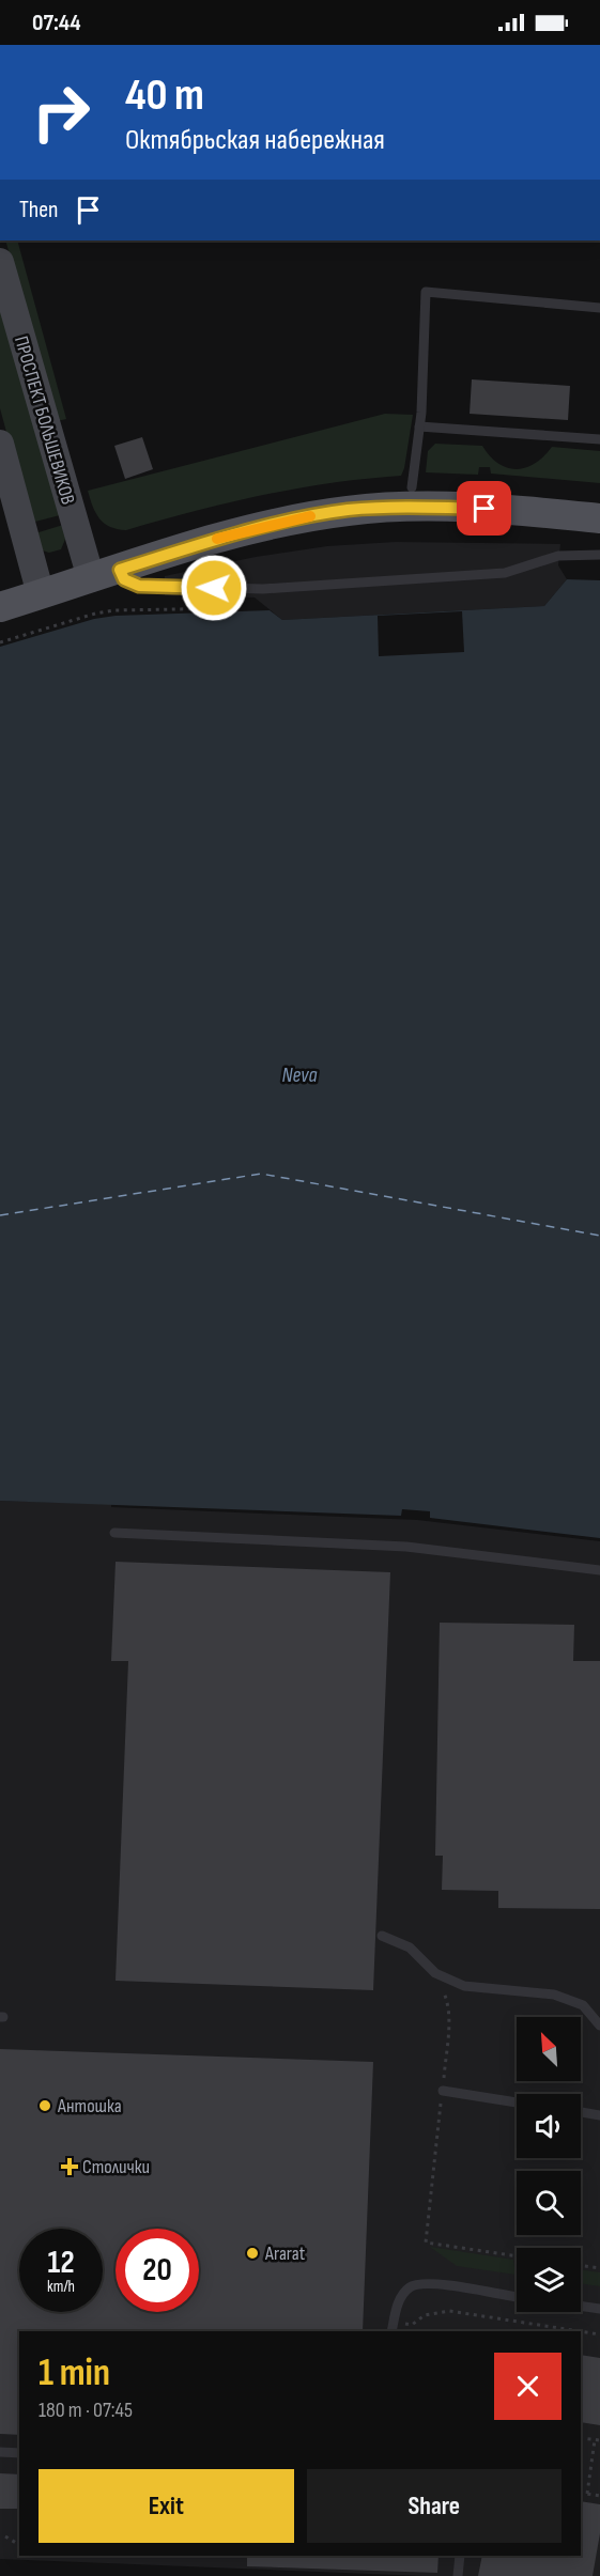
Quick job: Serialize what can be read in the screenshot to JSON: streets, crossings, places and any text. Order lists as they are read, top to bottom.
{
  "streets": {
    "main road": ["ПРОСПЕКТ БОЛЬШЕВИКОВ"]
  },
  "water": ["Neva"],
  "places": {
    "other": ["Антошка", "Ararat"],
    "health": ["Столички"]
  },
  "north": "top left",
  "page": {
    "status": "07:44",
    "turn": ["40 m", "Октябрьская набережная"],
    "then": "Then",
    "speed": "12 km/h",
    "limit": "20",
    "heading": ["1 min", "180 m · 07:45"],
    "buttons": ["Exit", "Share"]
  }
}
